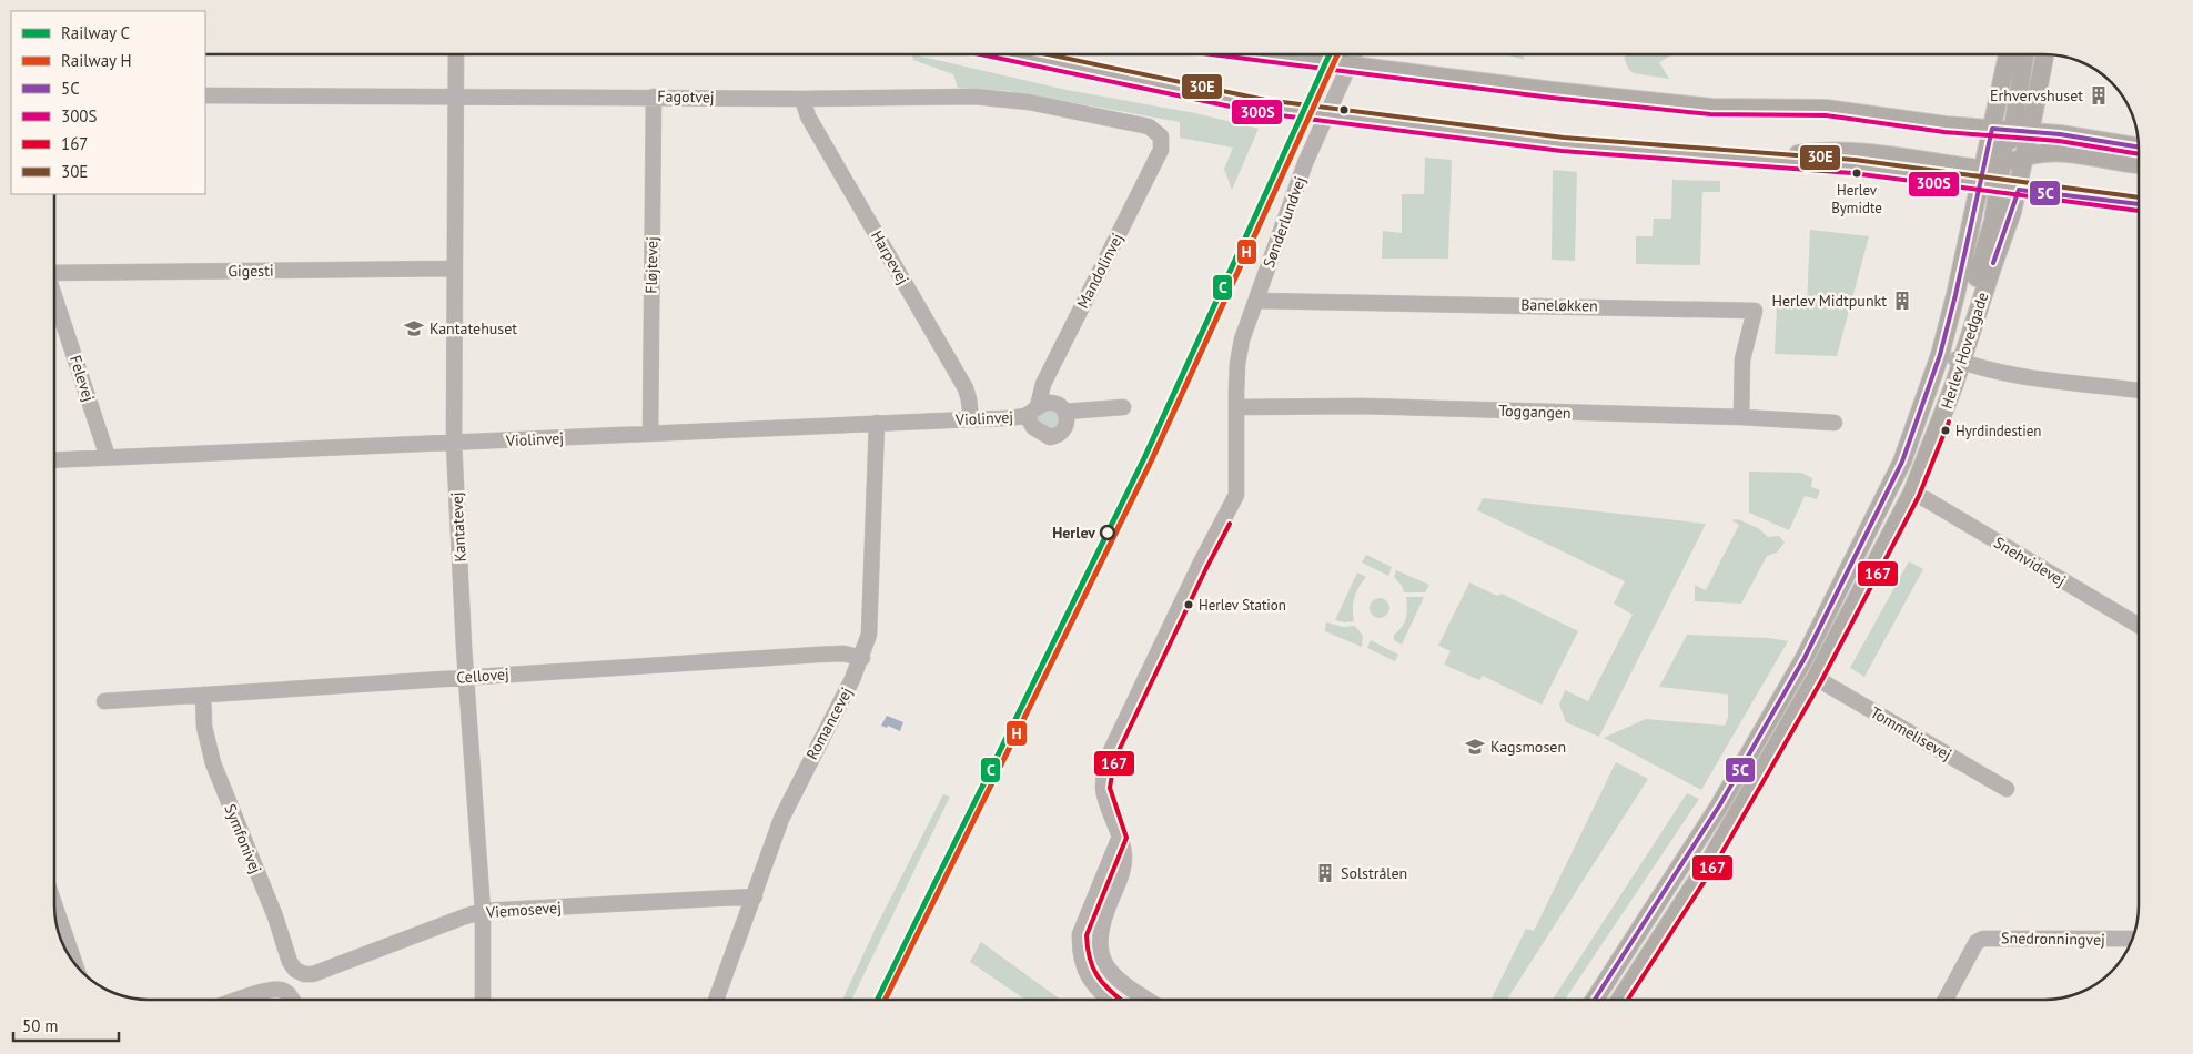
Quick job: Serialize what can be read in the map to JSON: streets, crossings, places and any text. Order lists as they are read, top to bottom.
{
  "streets": {
    "main road": ["Herlev Hovedgade"],
    "street": [
      "Fagotvej",
      "Sønderlundvej",
      "Harpevej",
      "Fløjtevej",
      "Gigesti",
      "Mandolinvej",
      "Baneløkken",
      "Felevej",
      "Toggangen",
      "Violinvej",
      "Kantatevej",
      "Snehvidevej",
      "Cellovej",
      "Romancevej",
      "Tommelisevej",
      "Symfonivej",
      "Viemosevej",
      "Snedronningvej"
    ]
  },
  "crossings": [
    ["Fagotvej", "Harpevej"],
    ["Fagotvej", "Fløjtevej"],
    ["Fagotvej", "Mandolinvej"],
    ["Fagotvej", "Kantatevej"],
    ["Sønderlundvej", "Baneløkken"],
    ["Sønderlundvej", "Toggangen"],
    ["Harpevej", "Violinvej"],
    ["Fløjtevej", "Violinvej"],
    ["Gigesti", "Kantatevej"],
    ["Mandolinvej", "Violinvej"],
    ["Baneløkken", "Toggangen"],
    ["Herlev Hovedgade", "Snehvidevej"],
    ["Herlev Hovedgade", "Tommelisevej"],
    ["Felevej", "Violinvej"],
    ["Violinvej", "Kantatevej"],
    ["Violinvej", "Romancevej"],
    ["Kantatevej", "Cellovej"],
    ["Kantatevej", "Viemosevej"],
    ["Cellovej", "Romancevej"],
    ["Cellovej", "Symfonivej"],
    ["Romancevej", "Viemosevej"],
    ["Symfonivej", "Viemosevej"]
  ],
  "places": {
    "building": ["Erhvervshuset", "Herlev Midtpunkt", "Solstrålen"],
    "other": [
      "Herlev Bymidte",
      "Hyrdindestien",
      "Herlev",
      "Herlev Station"
    ],
    "school or university": ["Kantatehuset", "Kagsmosen"]
  },
  "lines": [
    "rail line C",
    "rail line H",
    "transit line 300S",
    "transit line 30E",
    "transit line 5C",
    "transit line 167"
  ],
  "legend": [
    "Railway C",
    "Railway H",
    "5C",
    "300S",
    "167",
    "30E"
  ],
  "scale_bar": "50 m"
}
